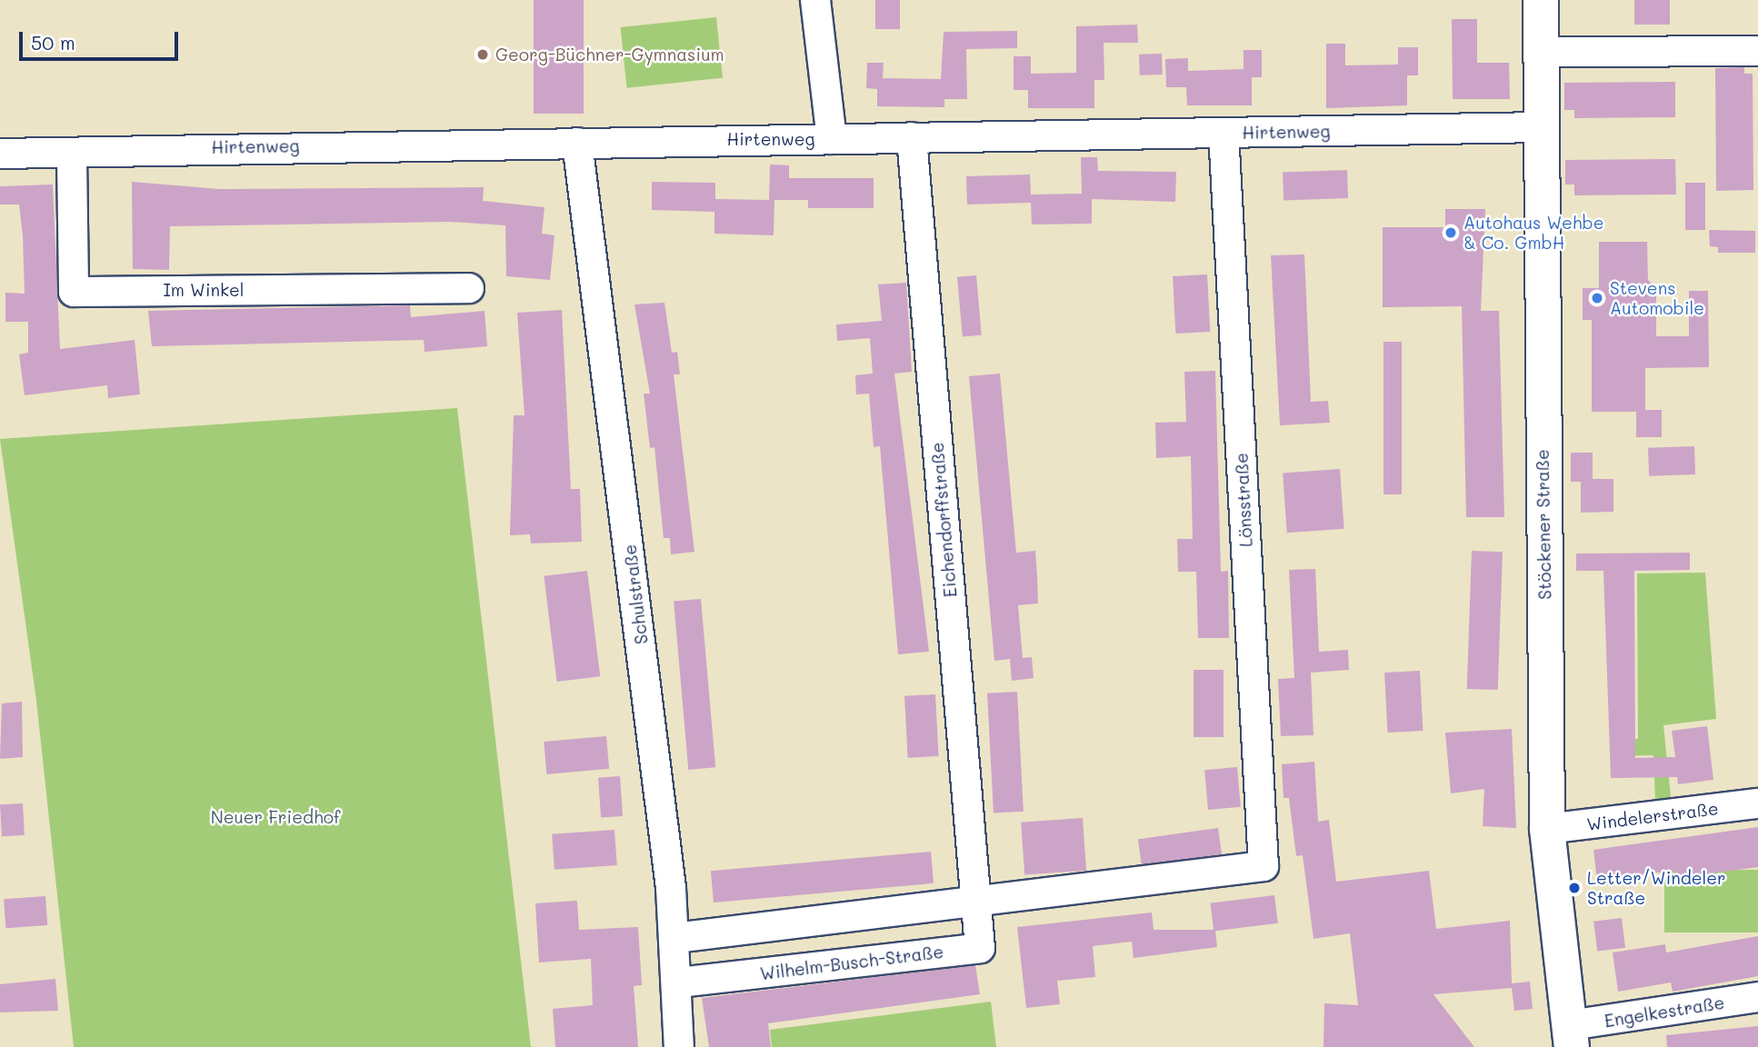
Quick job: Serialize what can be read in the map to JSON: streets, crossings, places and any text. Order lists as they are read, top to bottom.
{
  "streets": {
    "main road": ["Stöckener Straße"],
    "street": [
      "Hirtenweg",
      "Im Winkel",
      "Lönsstraße",
      "Eichendorffstraße",
      "Schulstraße",
      "Windelerstraße",
      "Wilhelm-Busch-Straße",
      "Engelkestraße"
    ]
  },
  "crossings": [
    ["Hirtenweg", "Im Winkel"],
    ["Hirtenweg", "Lönsstraße"],
    ["Hirtenweg", "Eichendorffstraße"],
    ["Hirtenweg", "Stöckener Straße"],
    ["Hirtenweg", "Schulstraße"],
    ["Lönsstraße", "Eichendorffstraße"],
    ["Lönsstraße", "Wilhelm-Busch-Straße"],
    ["Eichendorffstraße", "Wilhelm-Busch-Straße"],
    ["Stöckener Straße", "Windelerstraße"],
    ["Stöckener Straße", "Engelkestraße"],
    ["Schulstraße", "Wilhelm-Busch-Straße"]
  ],
  "parks": ["Neuer Friedhof"],
  "places": [
    "Georg-Büchner-Gymnasium",
    "Autohaus Wehbe & Co. GmbH",
    "Stevens Automobile",
    "Letter/Windeler Straße"
  ],
  "scale_bar": "50 m"
}
